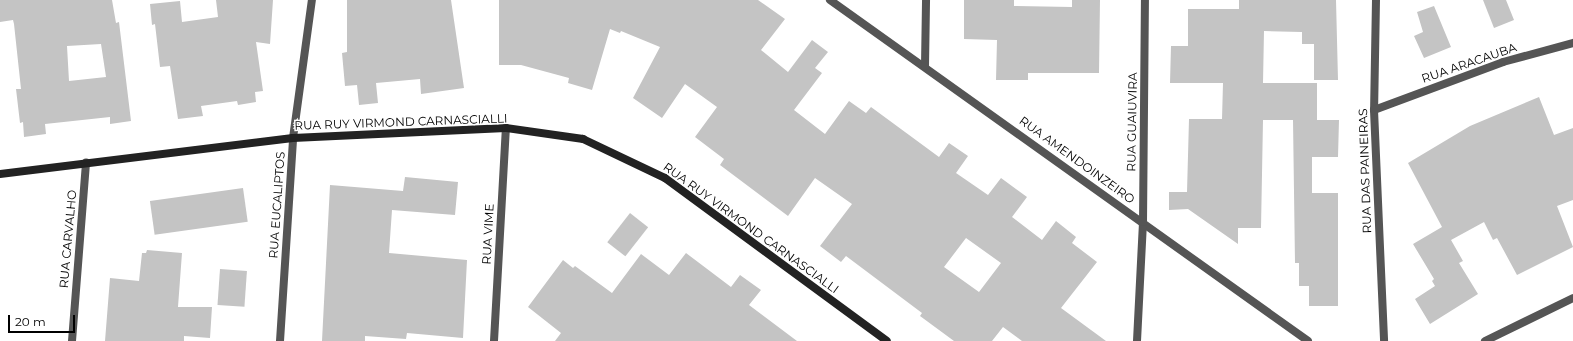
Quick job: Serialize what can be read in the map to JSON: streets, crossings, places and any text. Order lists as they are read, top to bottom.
{
  "streets": {
    "street": [
      "RUA ARACAUBA",
      "RUA RUY VIRMOND CARNASCIALLI",
      "RUA GUAIUVIRA",
      "RUA AMENDOINZEIRO",
      "RUA DAS PAINEIRAS",
      "RUA EUCALIPTOS",
      "RUA VIME",
      "RUA CARVALHO"
    ]
  },
  "crossings": [
    ["RUA ARACAUBA", "RUA DAS PAINEIRAS"],
    ["RUA RUY VIRMOND CARNASCIALLI", "RUA EUCALIPTOS"],
    ["RUA RUY VIRMOND CARNASCIALLI", "RUA VIME"],
    ["RUA RUY VIRMOND CARNASCIALLI", "RUA CARVALHO"],
    ["RUA GUAIUVIRA", "RUA AMENDOINZEIRO"]
  ],
  "scale_bar": "20 m"
}
